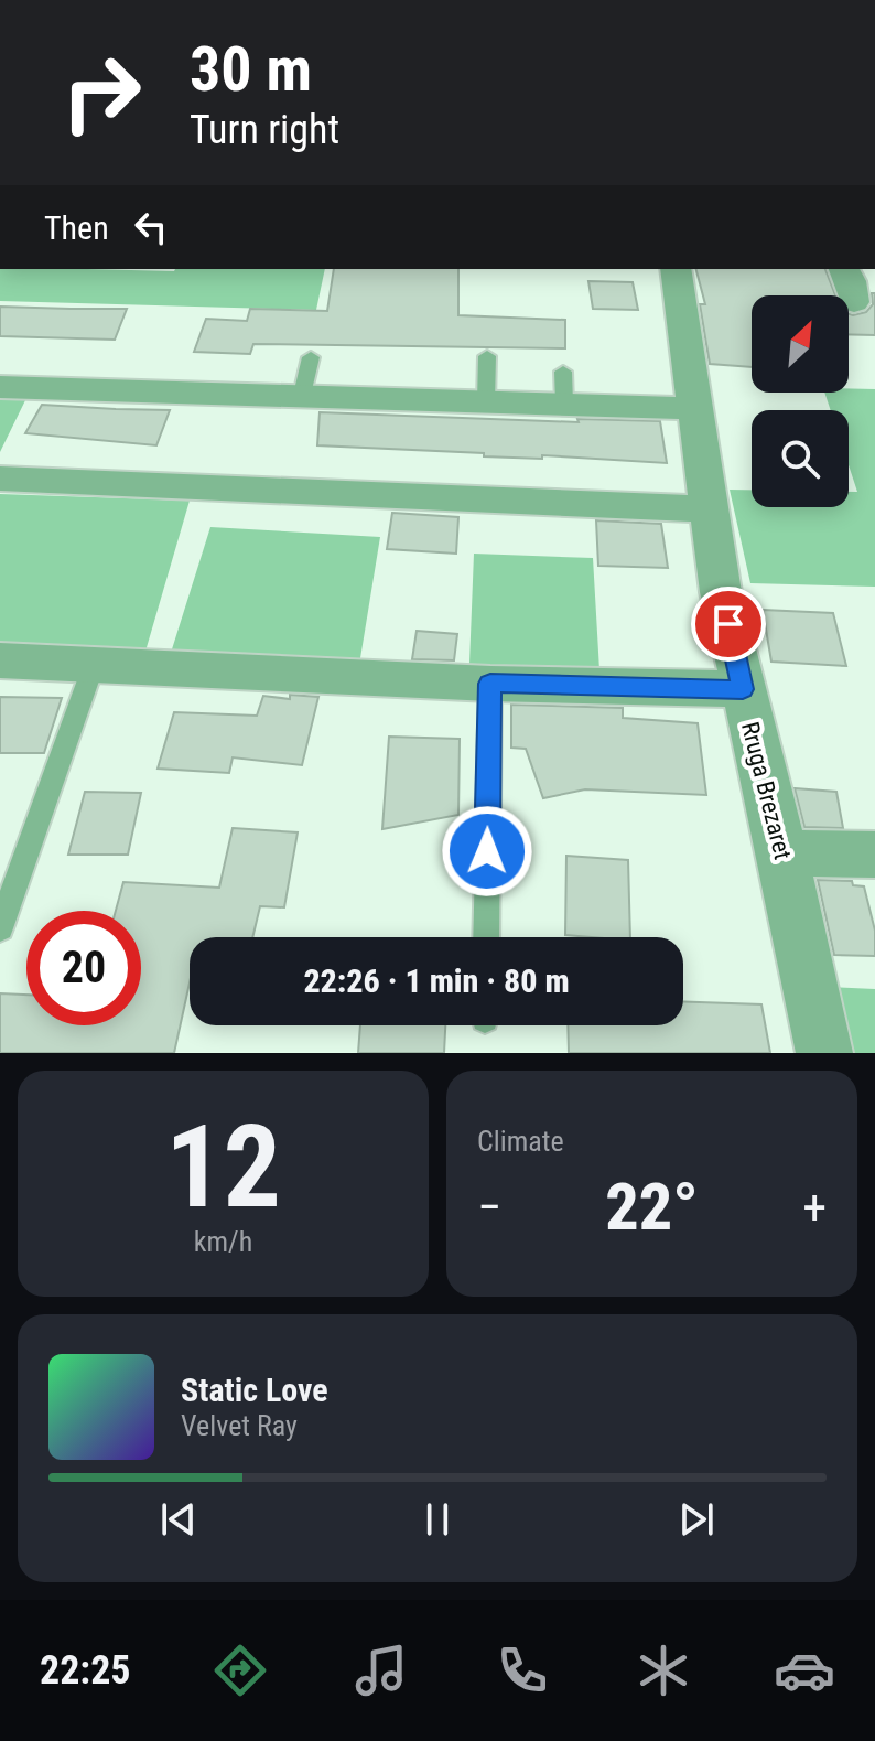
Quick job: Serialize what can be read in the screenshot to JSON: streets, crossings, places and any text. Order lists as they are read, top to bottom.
{
  "streets": {
    "street": ["Rruga Brezaret"]
  },
  "north": "top right",
  "page": {
    "turn": ["30 m", "Turn right"],
    "then": "Then",
    "limit": "20",
    "trip": "22:26 · 1 min · 80 m",
    "tile": [
      ["12", "km/h"],
      "Climate"
    ],
    "heat": ["−", "22°", "+"],
    "song": ["Static Love", "Velvet Ray"],
    "tabs": "22:25"
  }
}
